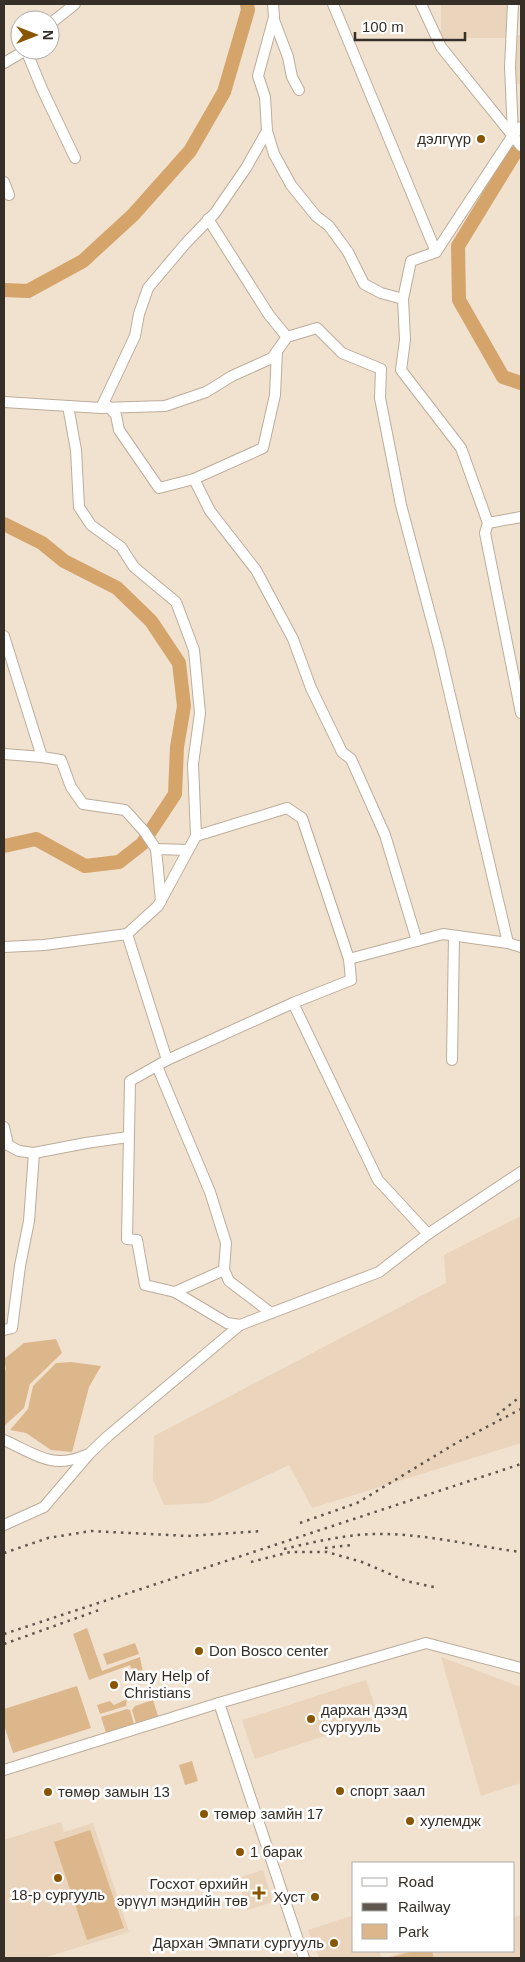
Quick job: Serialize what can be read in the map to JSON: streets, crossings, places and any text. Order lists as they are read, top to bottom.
{
  "places": {
    "other": [
      "дэлгүүр",
      "Don Bosco center",
      "Mary Help of Christians",
      "дархан дээд сургууль",
      "спорт заал",
      "төмөр замын 13",
      "төмөр замйн 17",
      "хулемдж",
      "1 барак",
      "18-р сургууль",
      "Хуст",
      "Дархан Эмпати сургууль"
    ],
    "health": ["Госхот өрхийн эрүүл мэндийн төв"]
  },
  "legend": ["Road", "Railway", "Park"],
  "scale_bar": "100 m",
  "north": "right"
}
